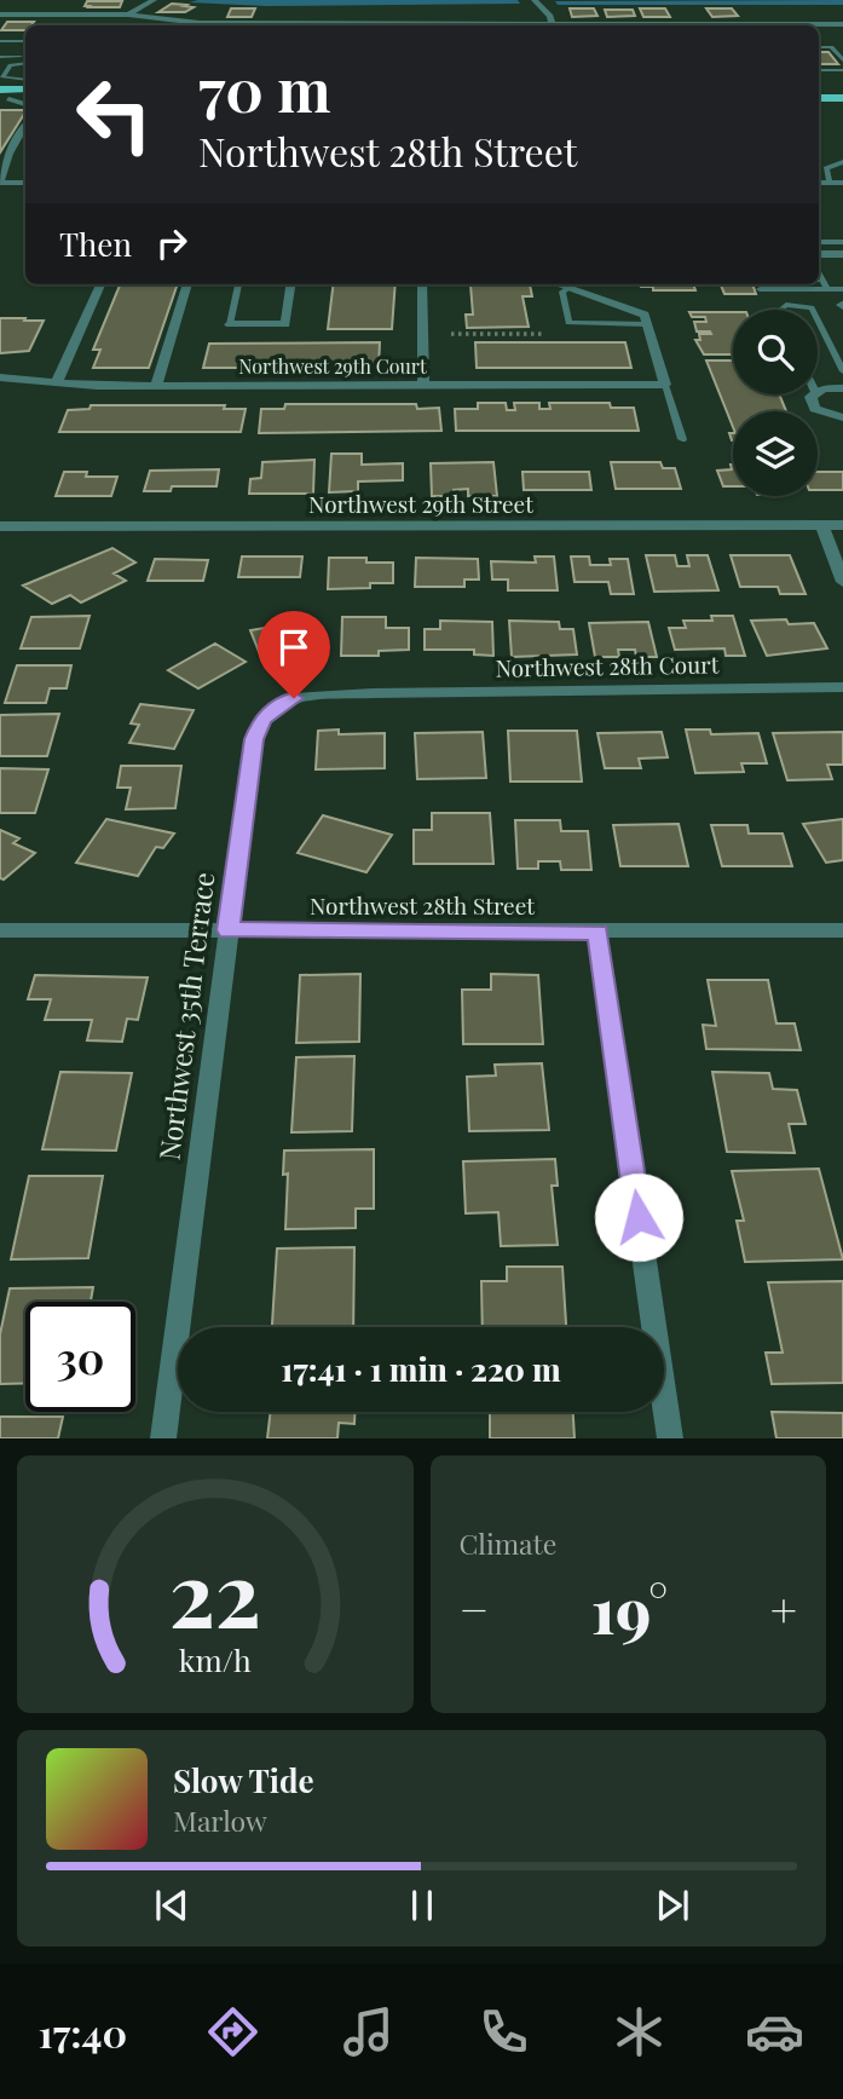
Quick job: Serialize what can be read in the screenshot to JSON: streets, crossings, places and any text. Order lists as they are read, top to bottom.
{
  "streets": {
    "street": [
      "Northwest 29th Court",
      "Northwest 29th Street",
      "Northwest 28th Court",
      "Northwest 28th Street",
      "Northwest 35th Terrace"
    ]
  },
  "crossings": [
    ["Northwest 28th Court", "Northwest 35th Terrace"],
    ["Northwest 28th Street", "Northwest 35th Terrace"]
  ],
  "page": {
    "turn": ["70 m", "Northwest 28th Street"],
    "then": "Then",
    "limit": "30",
    "trip": "17:41 · 1 min · 220 m",
    "tile": "Climate",
    "heat": ["−", "19°", "+"],
    "song": ["Slow Tide", "Marlow"],
    "tabs": "17:40",
    "gauge": ["22", "km/h"]
  }
}
